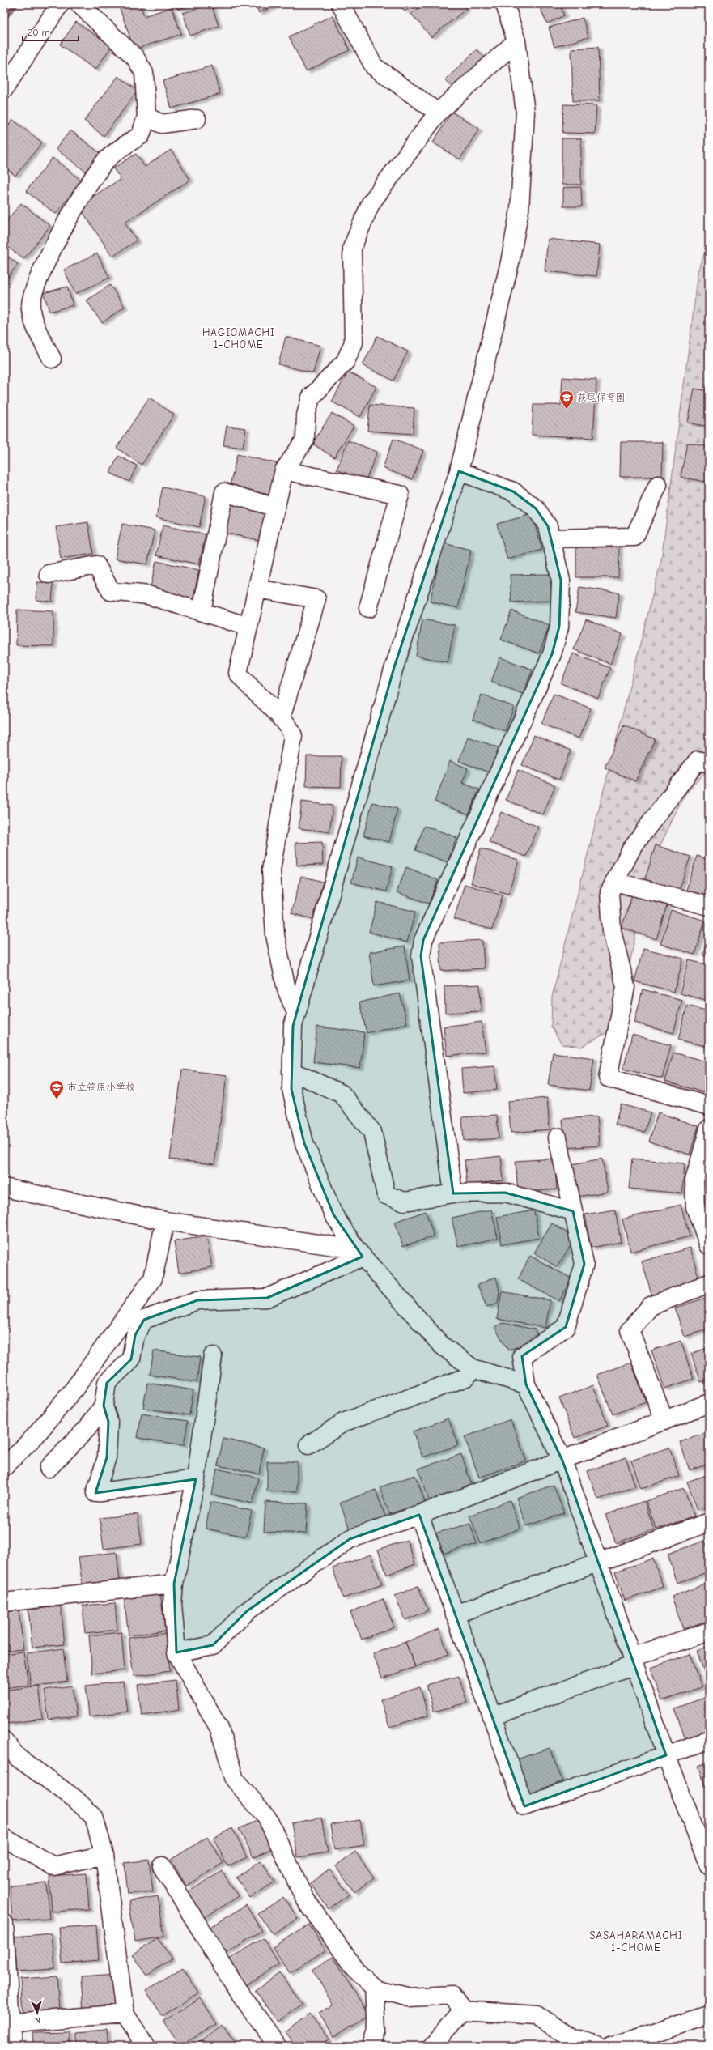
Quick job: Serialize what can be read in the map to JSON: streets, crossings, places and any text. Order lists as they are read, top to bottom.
{
  "districts": ["HAGIOMACHI 1-CHOME", "SASAHARAMACHI 1-CHOME"],
  "places": {
    "school or university": ["萩尾保育園", "市立笹原小学校"]
  },
  "scale_bar": "20 m",
  "north": "bottom"
}
